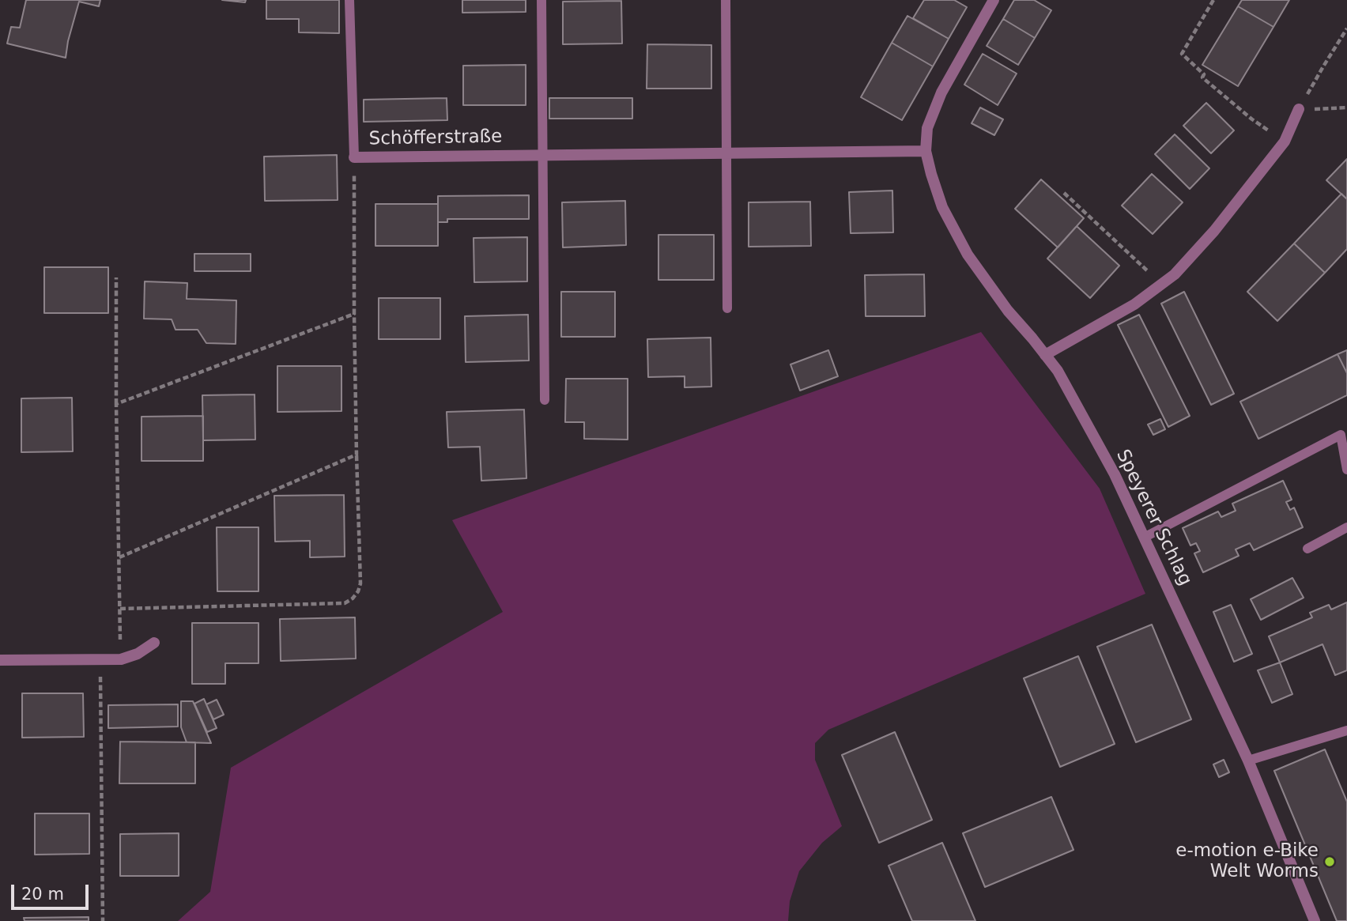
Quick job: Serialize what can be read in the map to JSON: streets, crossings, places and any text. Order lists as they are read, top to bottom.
{
  "streets": {
    "street": ["Schöfferstraße", "Speyerer Schlag"]
  },
  "crossings": [
    ["Schöfferstraße", "Speyerer Schlag"]
  ],
  "places": ["e-motion e-Bike Welt Worms"],
  "scale_bar": "20 m"
}
